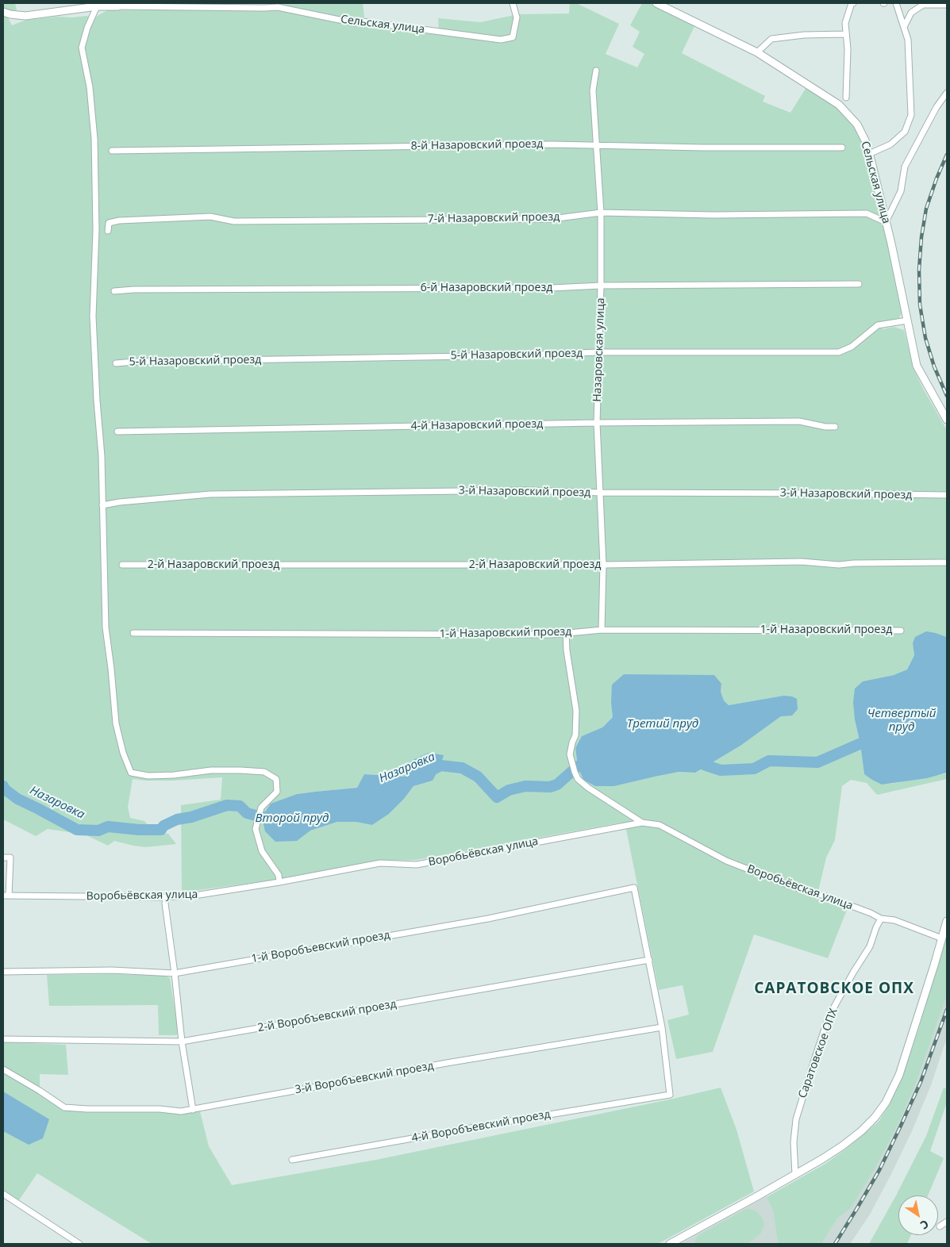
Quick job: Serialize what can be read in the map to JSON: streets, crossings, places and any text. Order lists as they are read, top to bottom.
{
  "streets": {
    "street": [
      "Сельская улица",
      "8-й Назаровский проезд",
      "7-й Назаровский проезд",
      "6-й Назаровский проезд",
      "Назаровская улица",
      "5-й Назаровский проезд",
      "4-й Назаровский проезд",
      "3-й Назаровский проезд",
      "2-й Назаровский проезд",
      "1-й Назаровский проезд",
      "Воробьёвская улица",
      "1-й Воробъевский проезд",
      "2-й Воробъевский проезд",
      "Саратовское ОПХ",
      "3-й Воробъевский проезд",
      "4-й Воробъевский проезд"
    ]
  },
  "crossings": [
    ["Сельская улица", "7-й Назаровский проезд"],
    ["Сельская улица", "5-й Назаровский проезд"],
    ["8-й Назаровский проезд", "Назаровская улица"],
    ["7-й Назаровский проезд", "Назаровская улица"],
    ["6-й Назаровский проезд", "Назаровская улица"],
    ["Назаровская улица", "5-й Назаровский проезд"],
    ["Назаровская улица", "4-й Назаровский проезд"],
    ["Назаровская улица", "3-й Назаровский проезд"],
    ["Назаровская улица", "2-й Назаровский проезд"],
    ["Назаровская улица", "1-й Назаровский проезд"],
    ["Воробьёвская улица", "Саратовское ОПХ"],
    ["1-й Воробъевский проезд", "2-й Воробъевский проезд"],
    ["3-й Воробъевский проезд", "4-й Воробъевский проезд"]
  ],
  "districts": ["САРАТОВСКОЕ ОПХ"],
  "water": [
    "Четвертый пруд",
    "Третий пруд",
    "Назаровка",
    "Второй пруд"
  ],
  "north": "bottom right"
}
